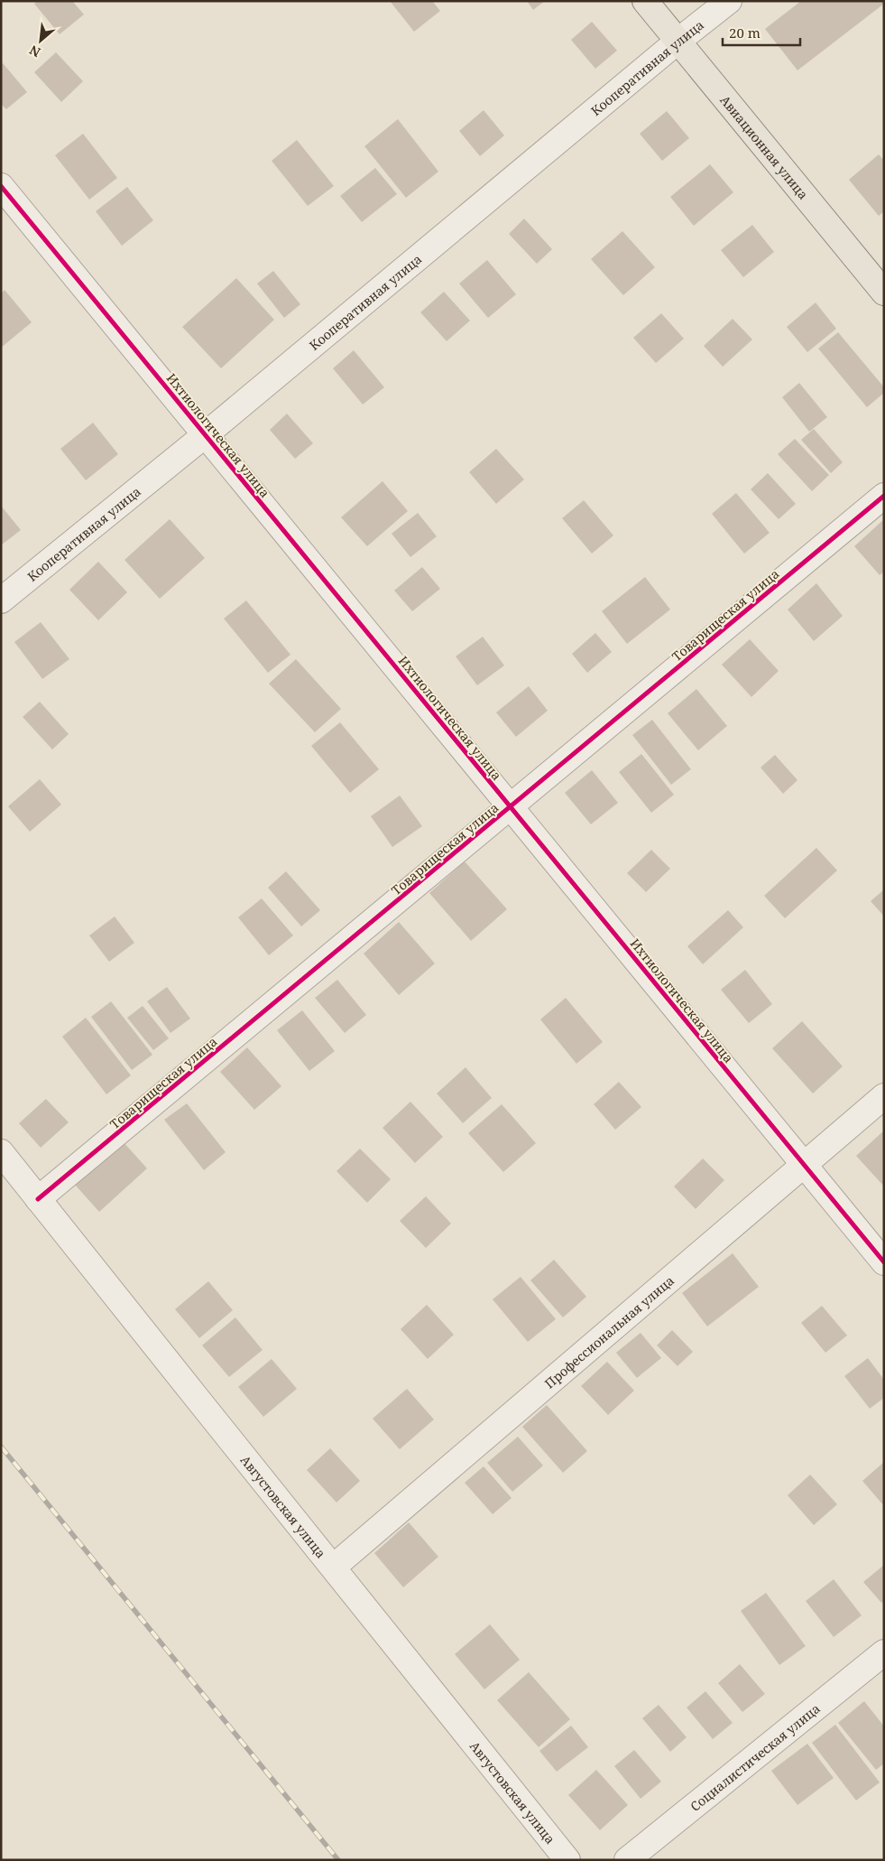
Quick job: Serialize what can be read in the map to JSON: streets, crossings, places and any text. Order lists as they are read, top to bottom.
{
  "streets": {
    "main road": ["Авиационная улица"],
    "street": [
      "Кооперативная улица",
      "Ихтиологическая улица",
      "Товарищеская улица",
      "Профессиональная улица",
      "Августовская улица",
      "Социалистическая улица"
    ]
  },
  "crossings": [
    ["Кооперативная улица", "Авиационная улица"],
    ["Кооперативная улица", "Ихтиологическая улица"],
    ["Ихтиологическая улица", "Товарищеская улица"],
    ["Ихтиологическая улица", "Профессиональная улица"],
    ["Товарищеская улица", "Августовская улица"],
    ["Профессиональная улица", "Августовская улица"]
  ],
  "scale_bar": "20 m",
  "north": "bottom left"
}
